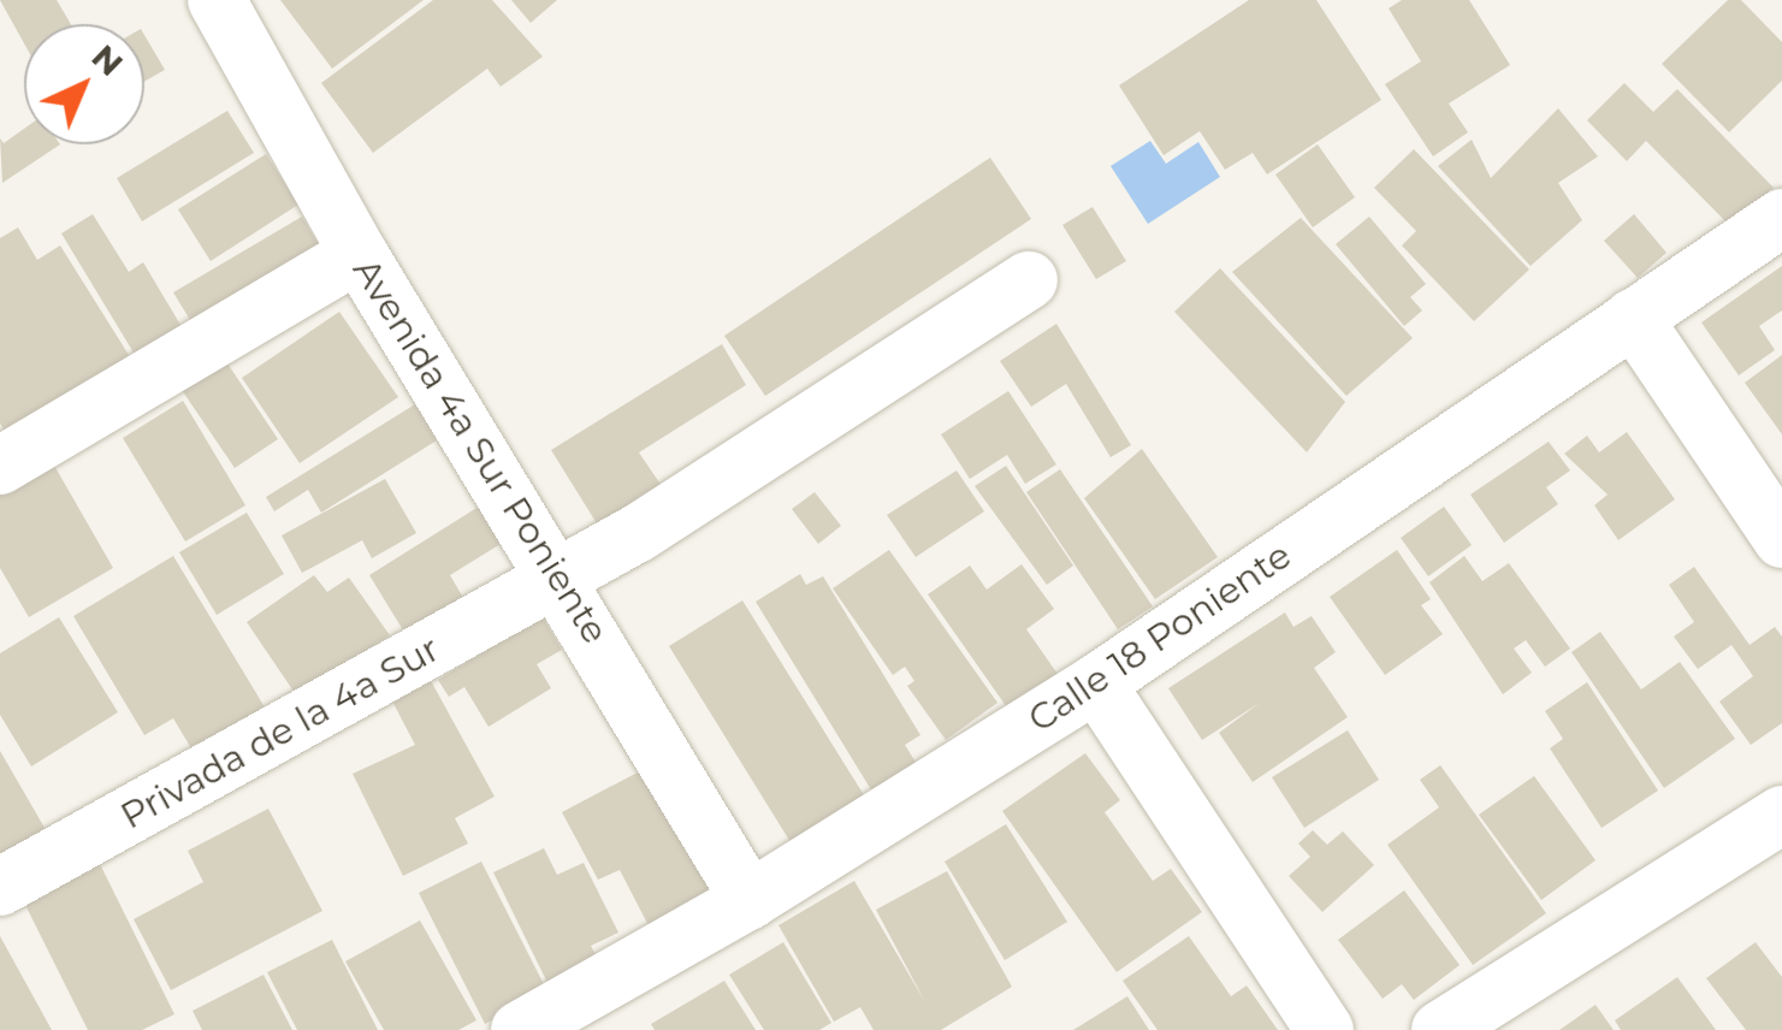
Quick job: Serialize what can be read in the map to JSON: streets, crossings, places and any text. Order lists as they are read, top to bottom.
{
  "streets": {
    "street": ["Avenida 4a Sur Poniente", "Calle 18 Poniente", "Privada de la 4a Sur"]
  },
  "crossings": [
    ["Avenida 4a Sur Poniente", "Calle 18 Poniente"],
    ["Avenida 4a Sur Poniente", "Privada de la 4a Sur"]
  ],
  "north": "top right"
}
